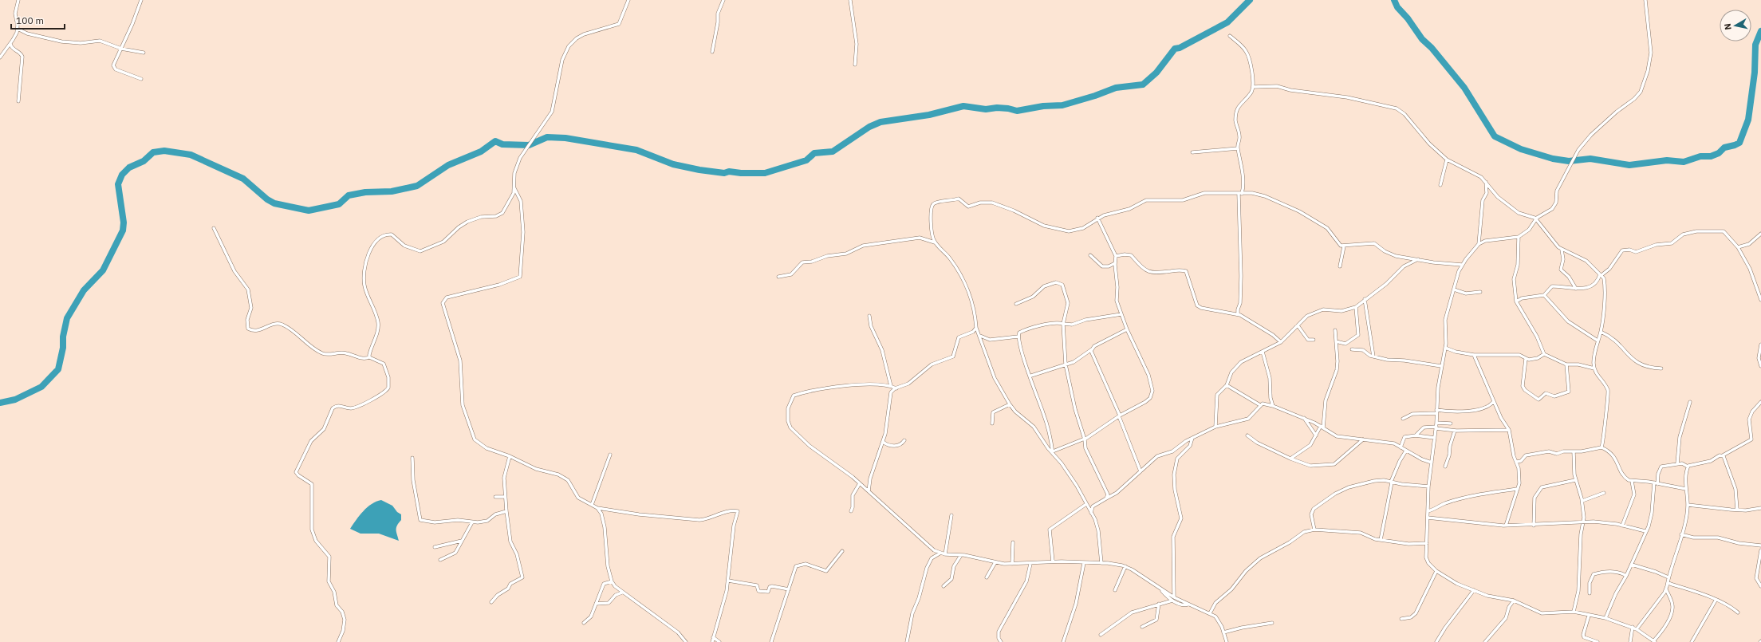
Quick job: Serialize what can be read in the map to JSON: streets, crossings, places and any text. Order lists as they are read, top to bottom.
{
  "scale_bar": "100 m",
  "north": "left"
}
